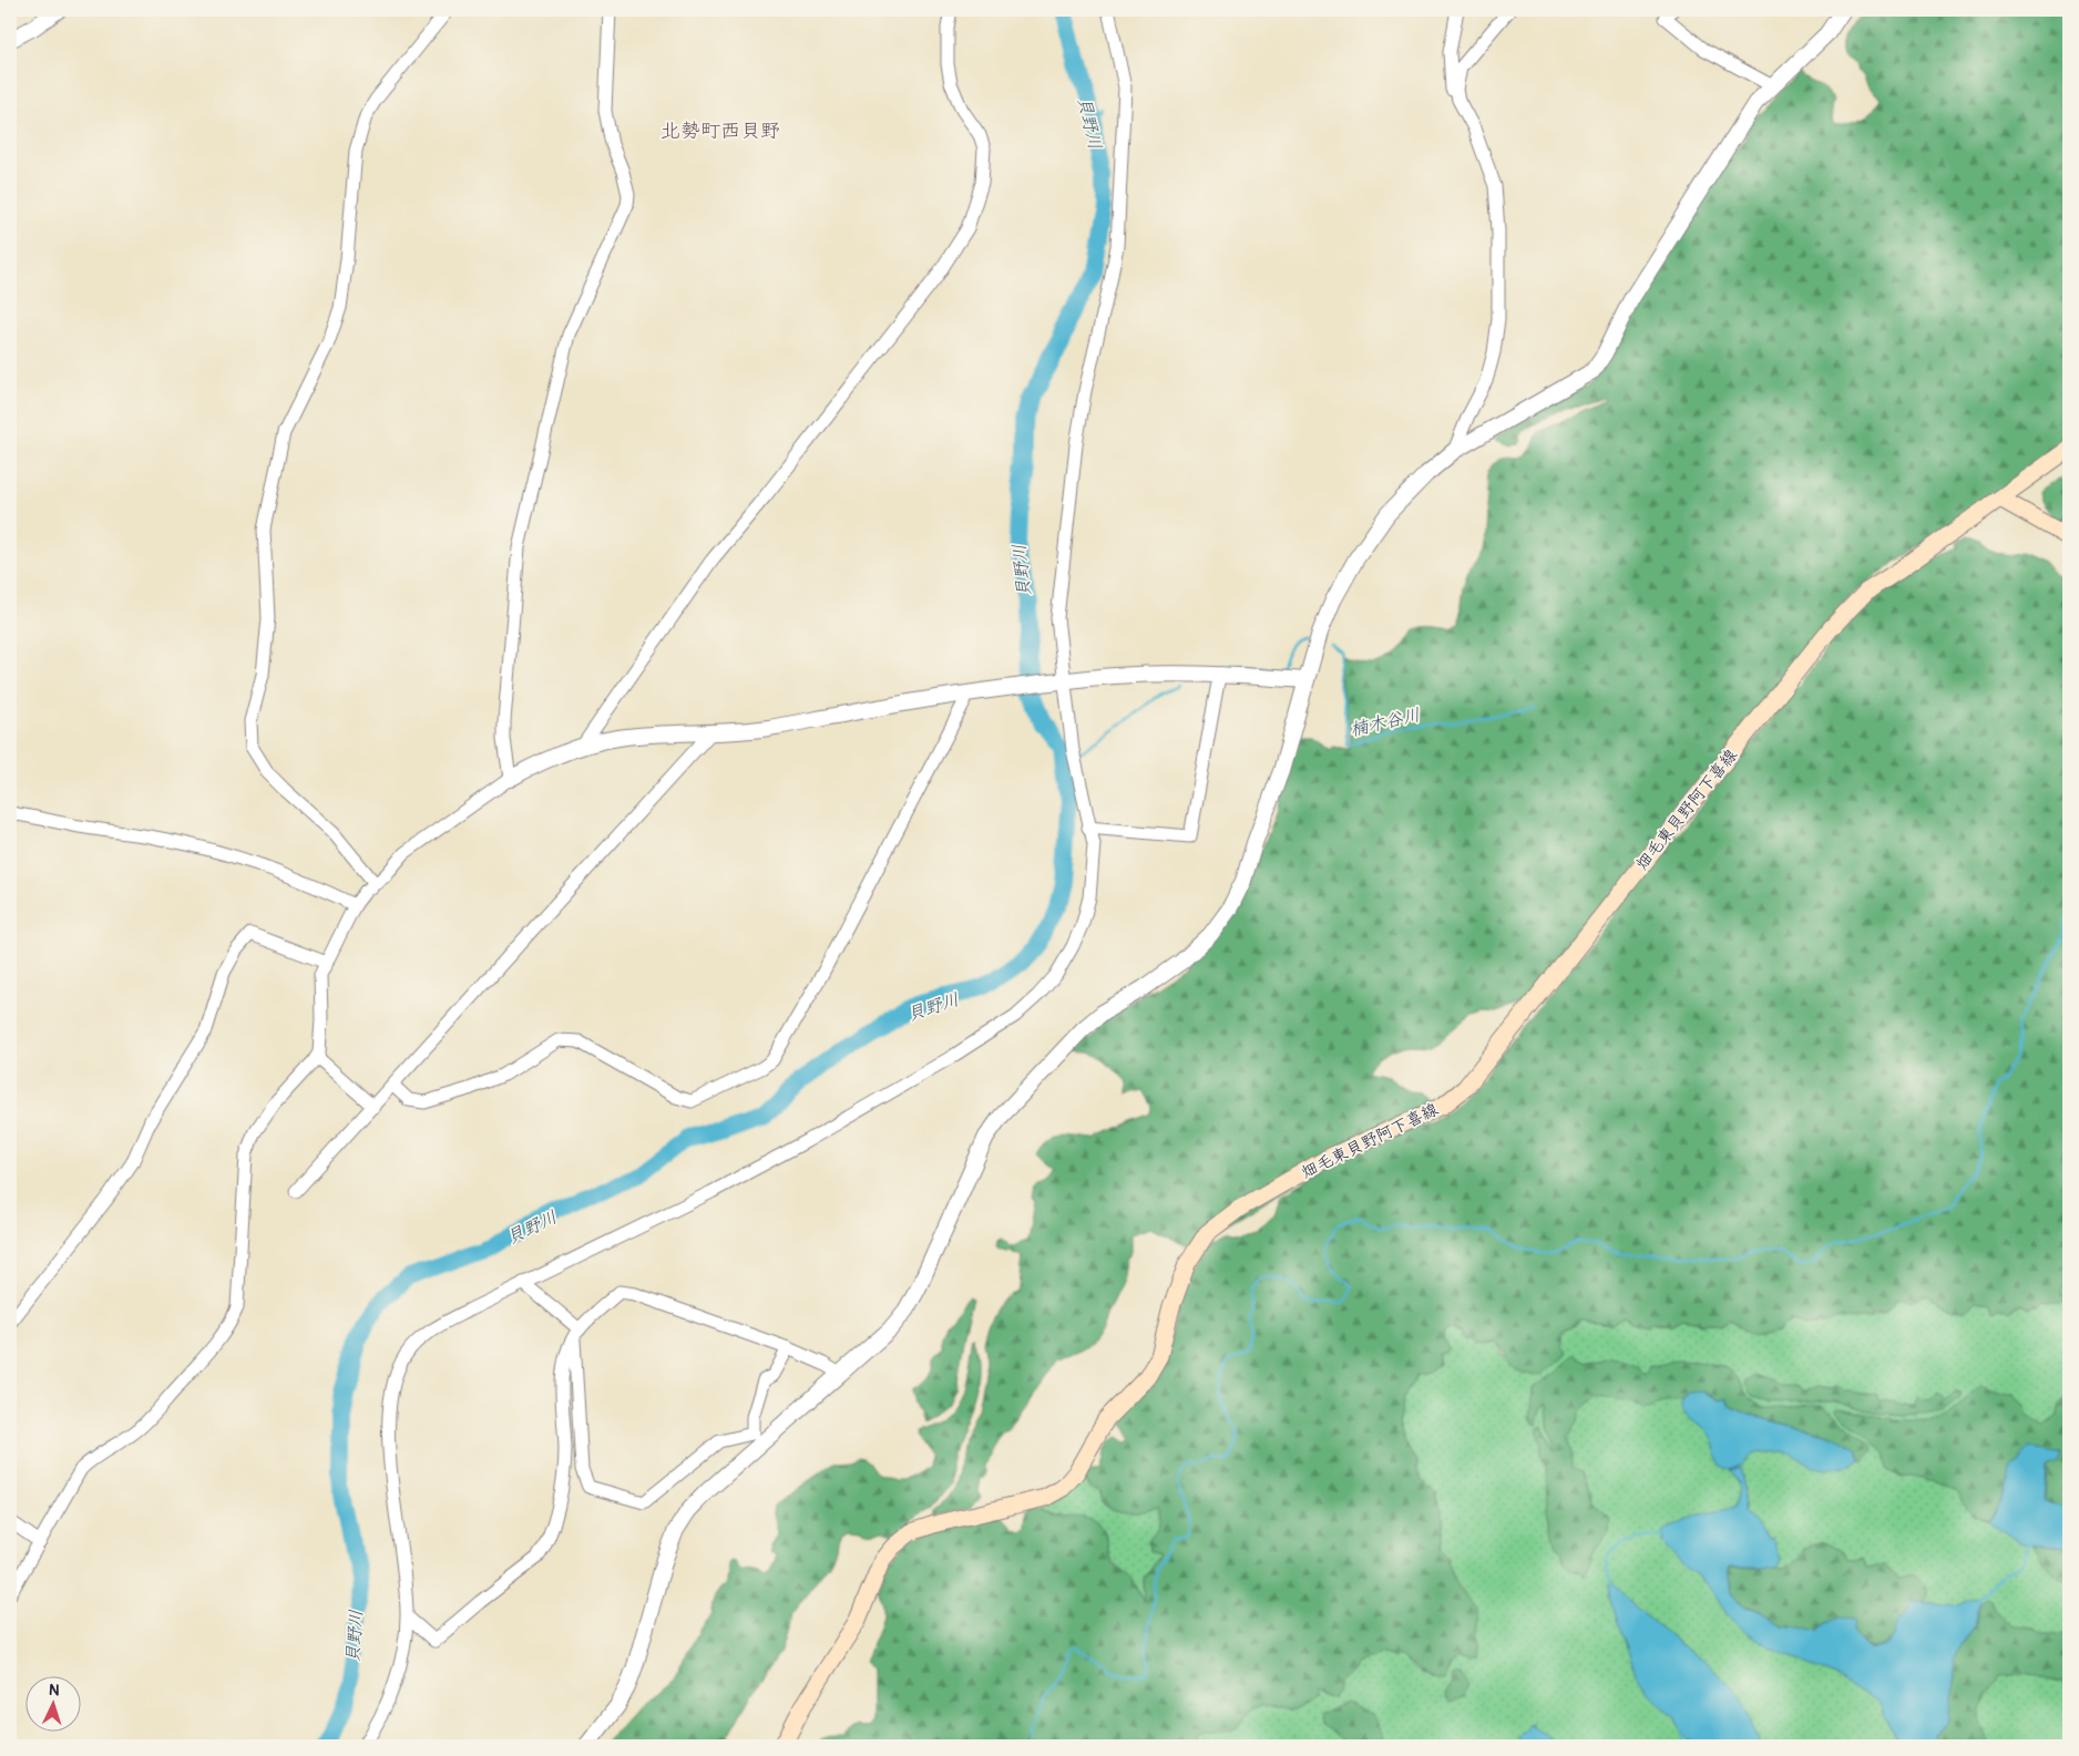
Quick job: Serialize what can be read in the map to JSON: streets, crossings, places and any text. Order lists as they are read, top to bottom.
{
  "streets": {
    "main road": ["畑毛東貝野阿下喜線"]
  },
  "districts": ["北勢町西貝野"],
  "water": ["貝野川", "楠木谷川"],
  "north": "top"
}
